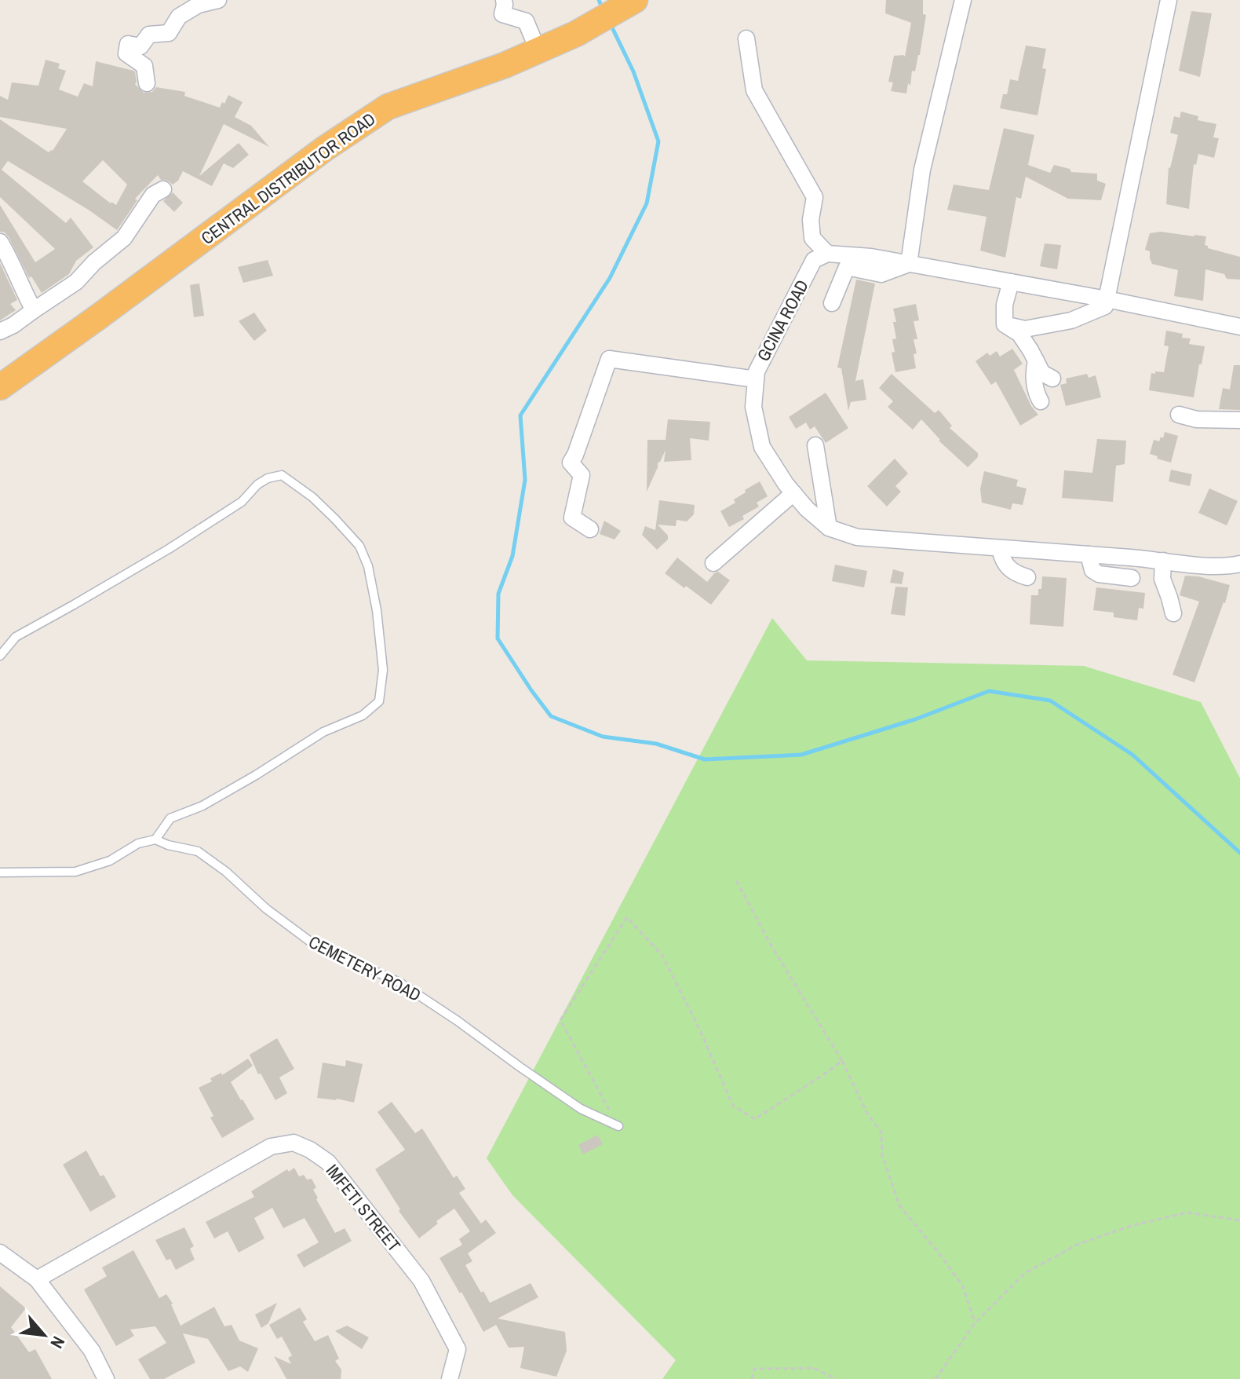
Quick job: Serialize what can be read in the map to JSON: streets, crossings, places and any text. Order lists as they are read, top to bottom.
{
  "streets": {
    "highway": ["CENTRAL DISTRIBUTOR ROAD"],
    "street": ["GCINA ROAD", "IMFETI STREET"],
    "lane": ["CEMETERY ROAD"]
  },
  "north": "bottom right"
}
